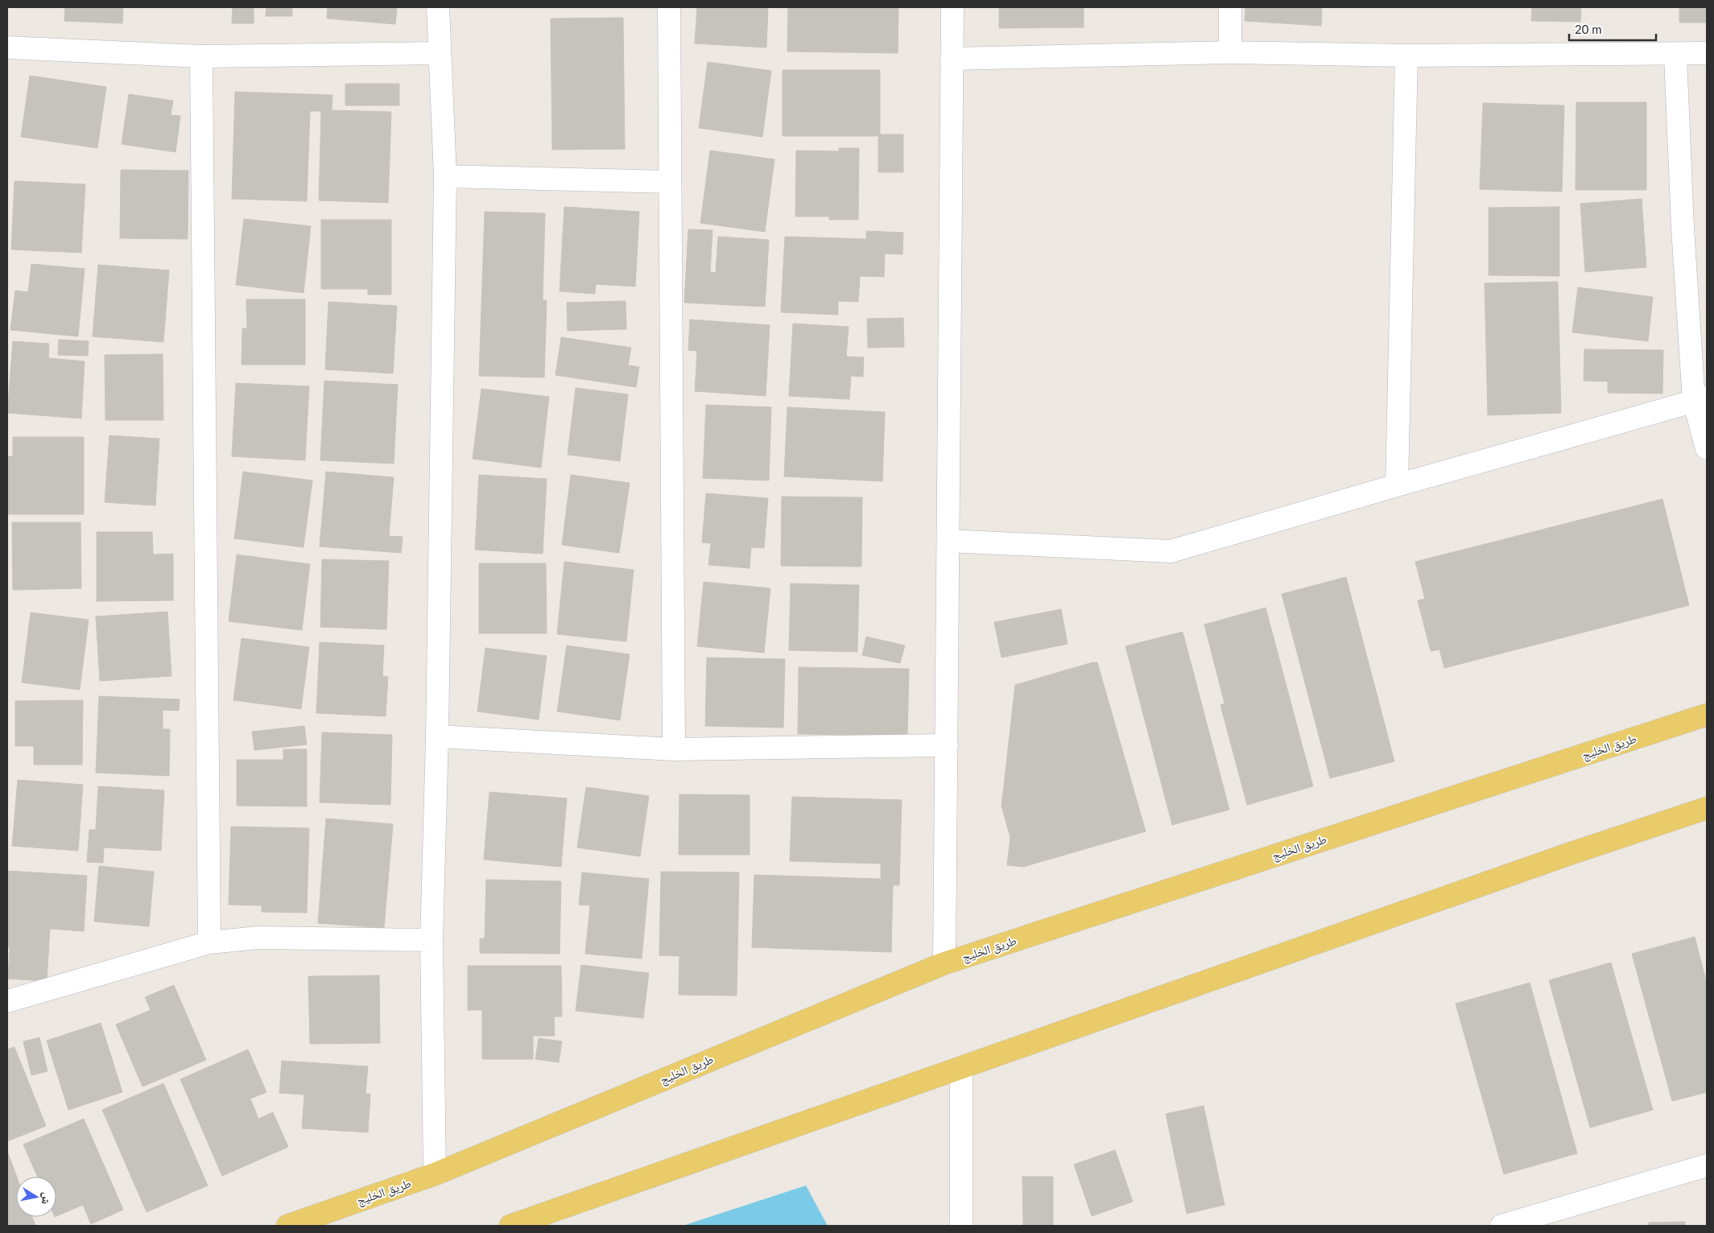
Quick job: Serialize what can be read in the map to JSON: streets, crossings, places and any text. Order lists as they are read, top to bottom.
{
  "streets": {
    "main road": ["طريق الخليج"]
  },
  "scale_bar": "20 m",
  "north": "right"
}
